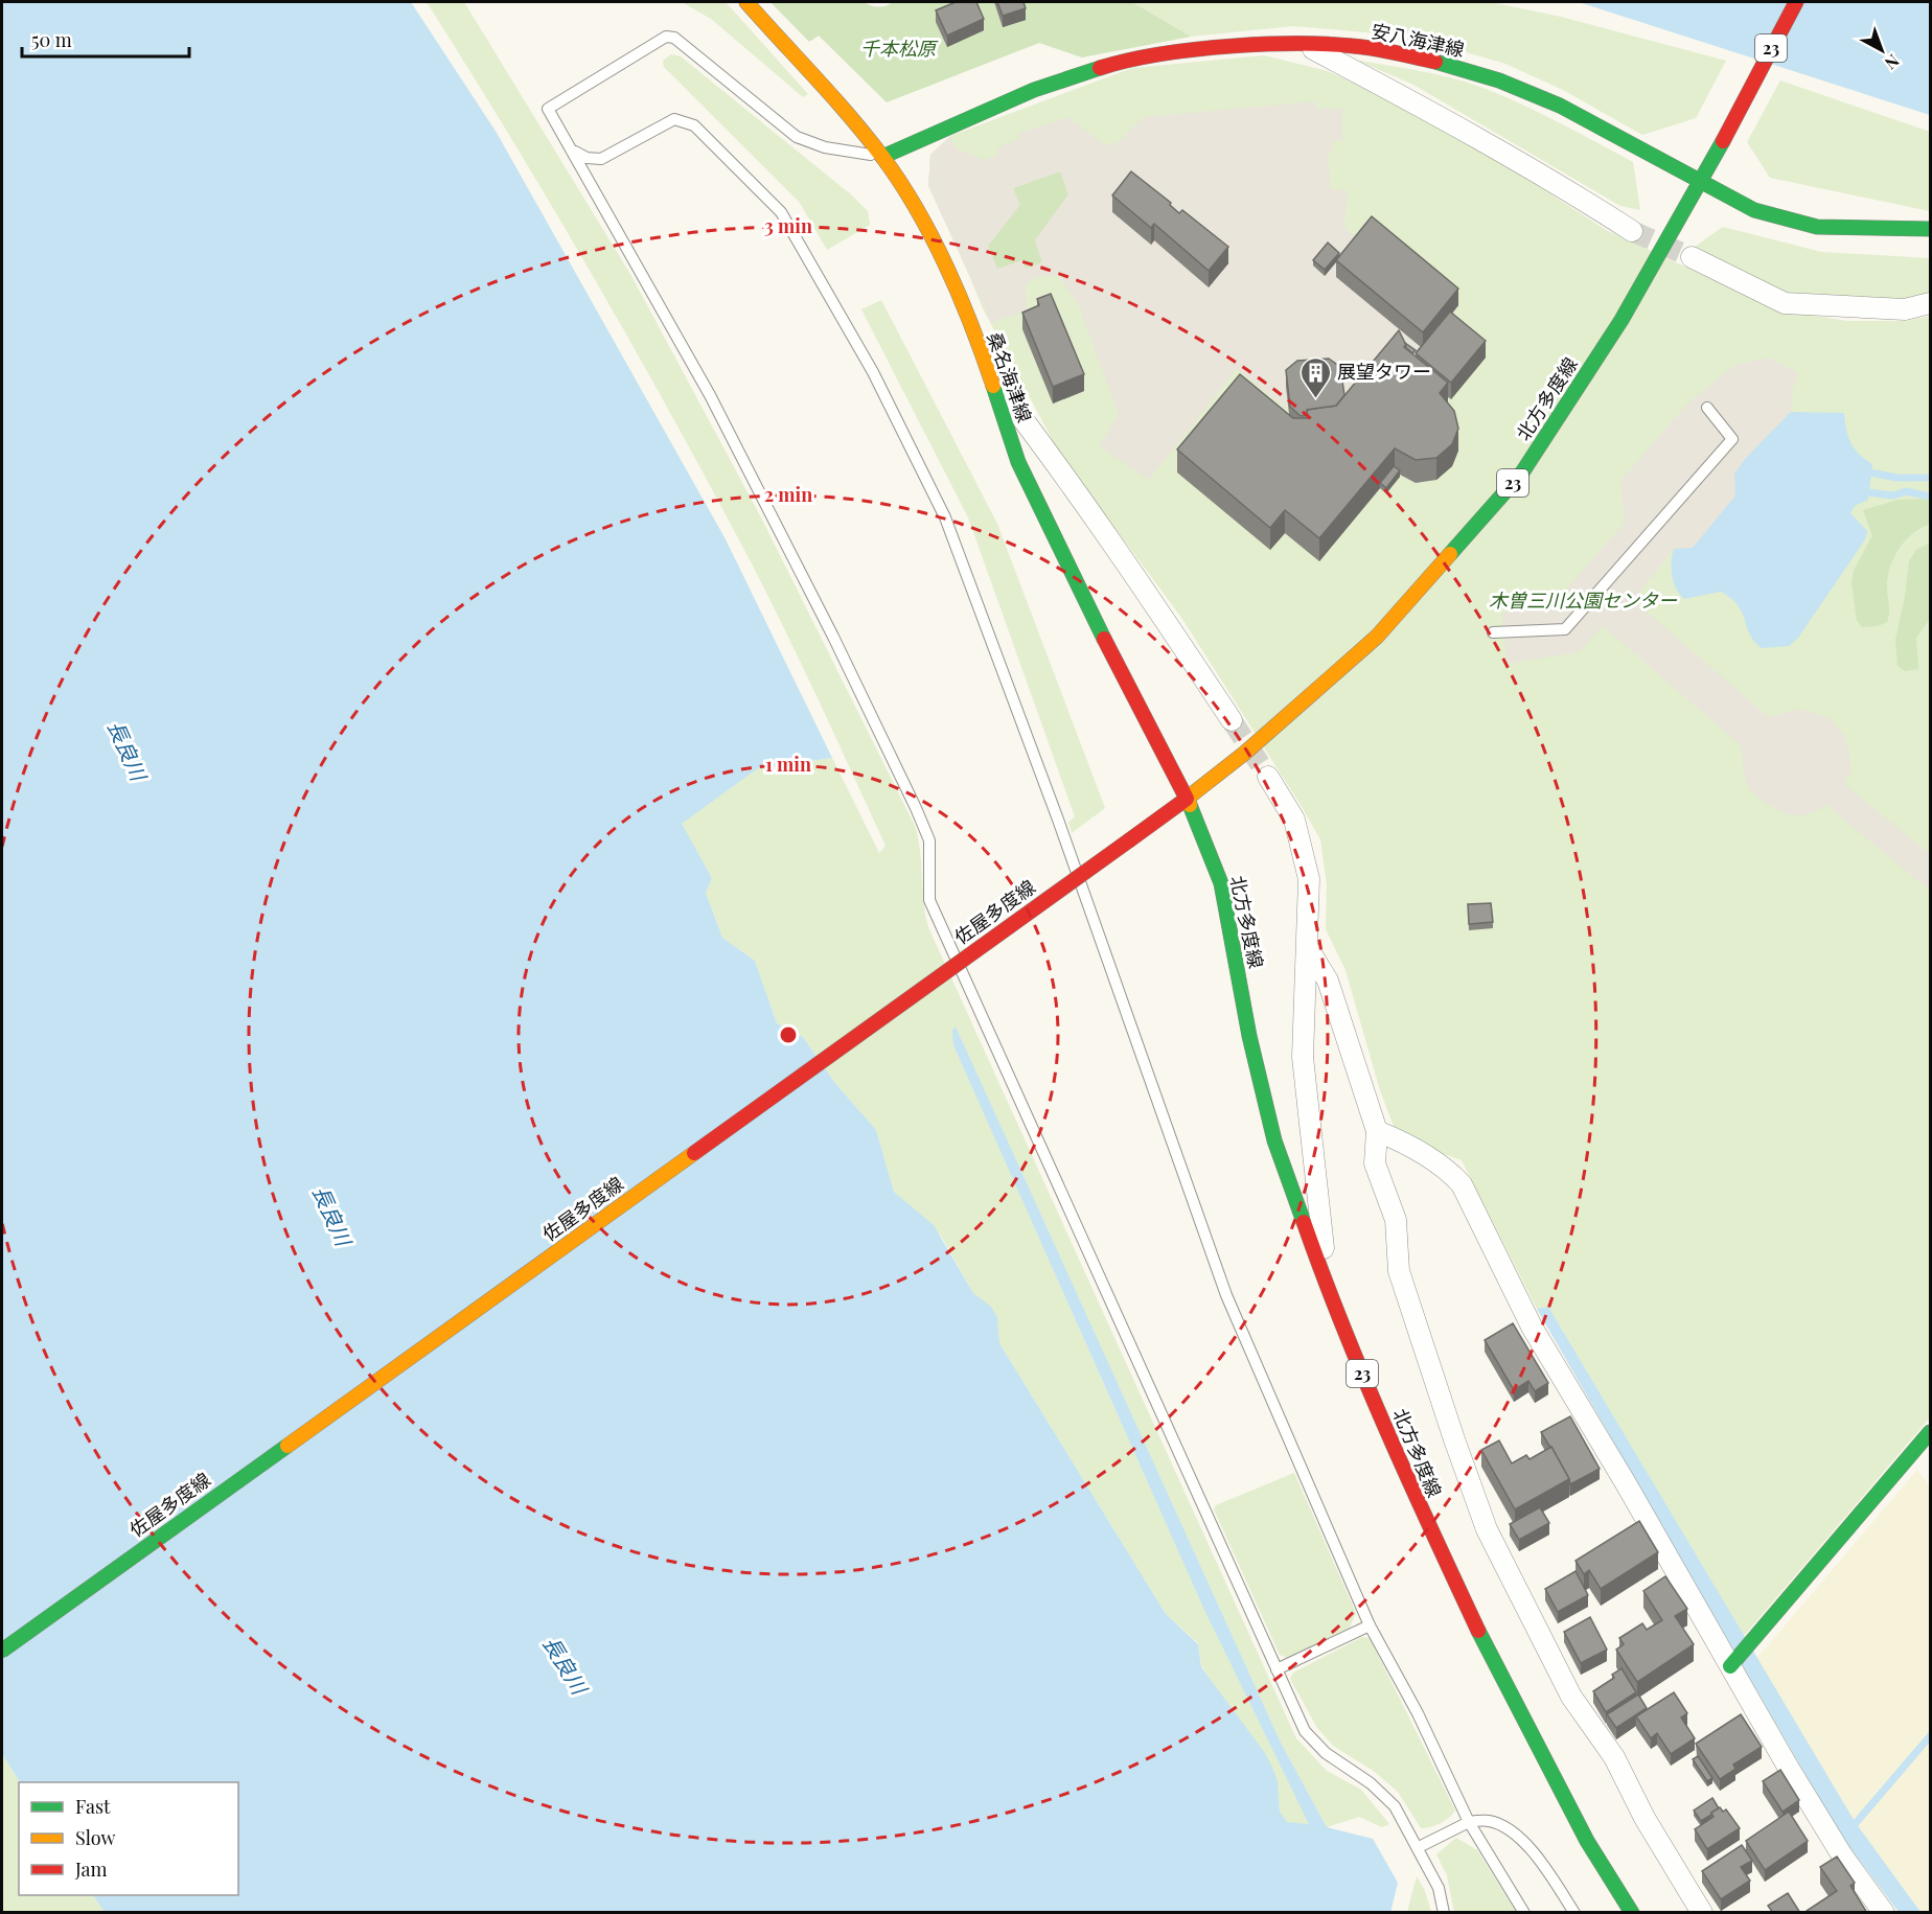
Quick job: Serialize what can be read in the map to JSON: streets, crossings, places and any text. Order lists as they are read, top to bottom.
{
  "streets": {
    "main road": [
      "安八海津線",
      "23",
      "桑名海津線",
      "北方多度線",
      "佐屋多度線"
    ]
  },
  "crossings": [
    ["安八海津線", "桑名海津線"],
    ["安八海津線", "北方多度線"],
    ["桑名海津線", "北方多度線"],
    ["桑名海津線", "佐屋多度線"],
    ["北方多度線", "佐屋多度線"]
  ],
  "water": ["長良川"],
  "parks": ["千本松原", "木曽三川公園センター"],
  "places": {
    "building": ["展望タワー"]
  },
  "legend": ["Fast", "Slow", "Jam"],
  "scale_bar": "50 m",
  "north": "bottom right",
  "rings": ["3 min", "2 min", "1 min"]
}
